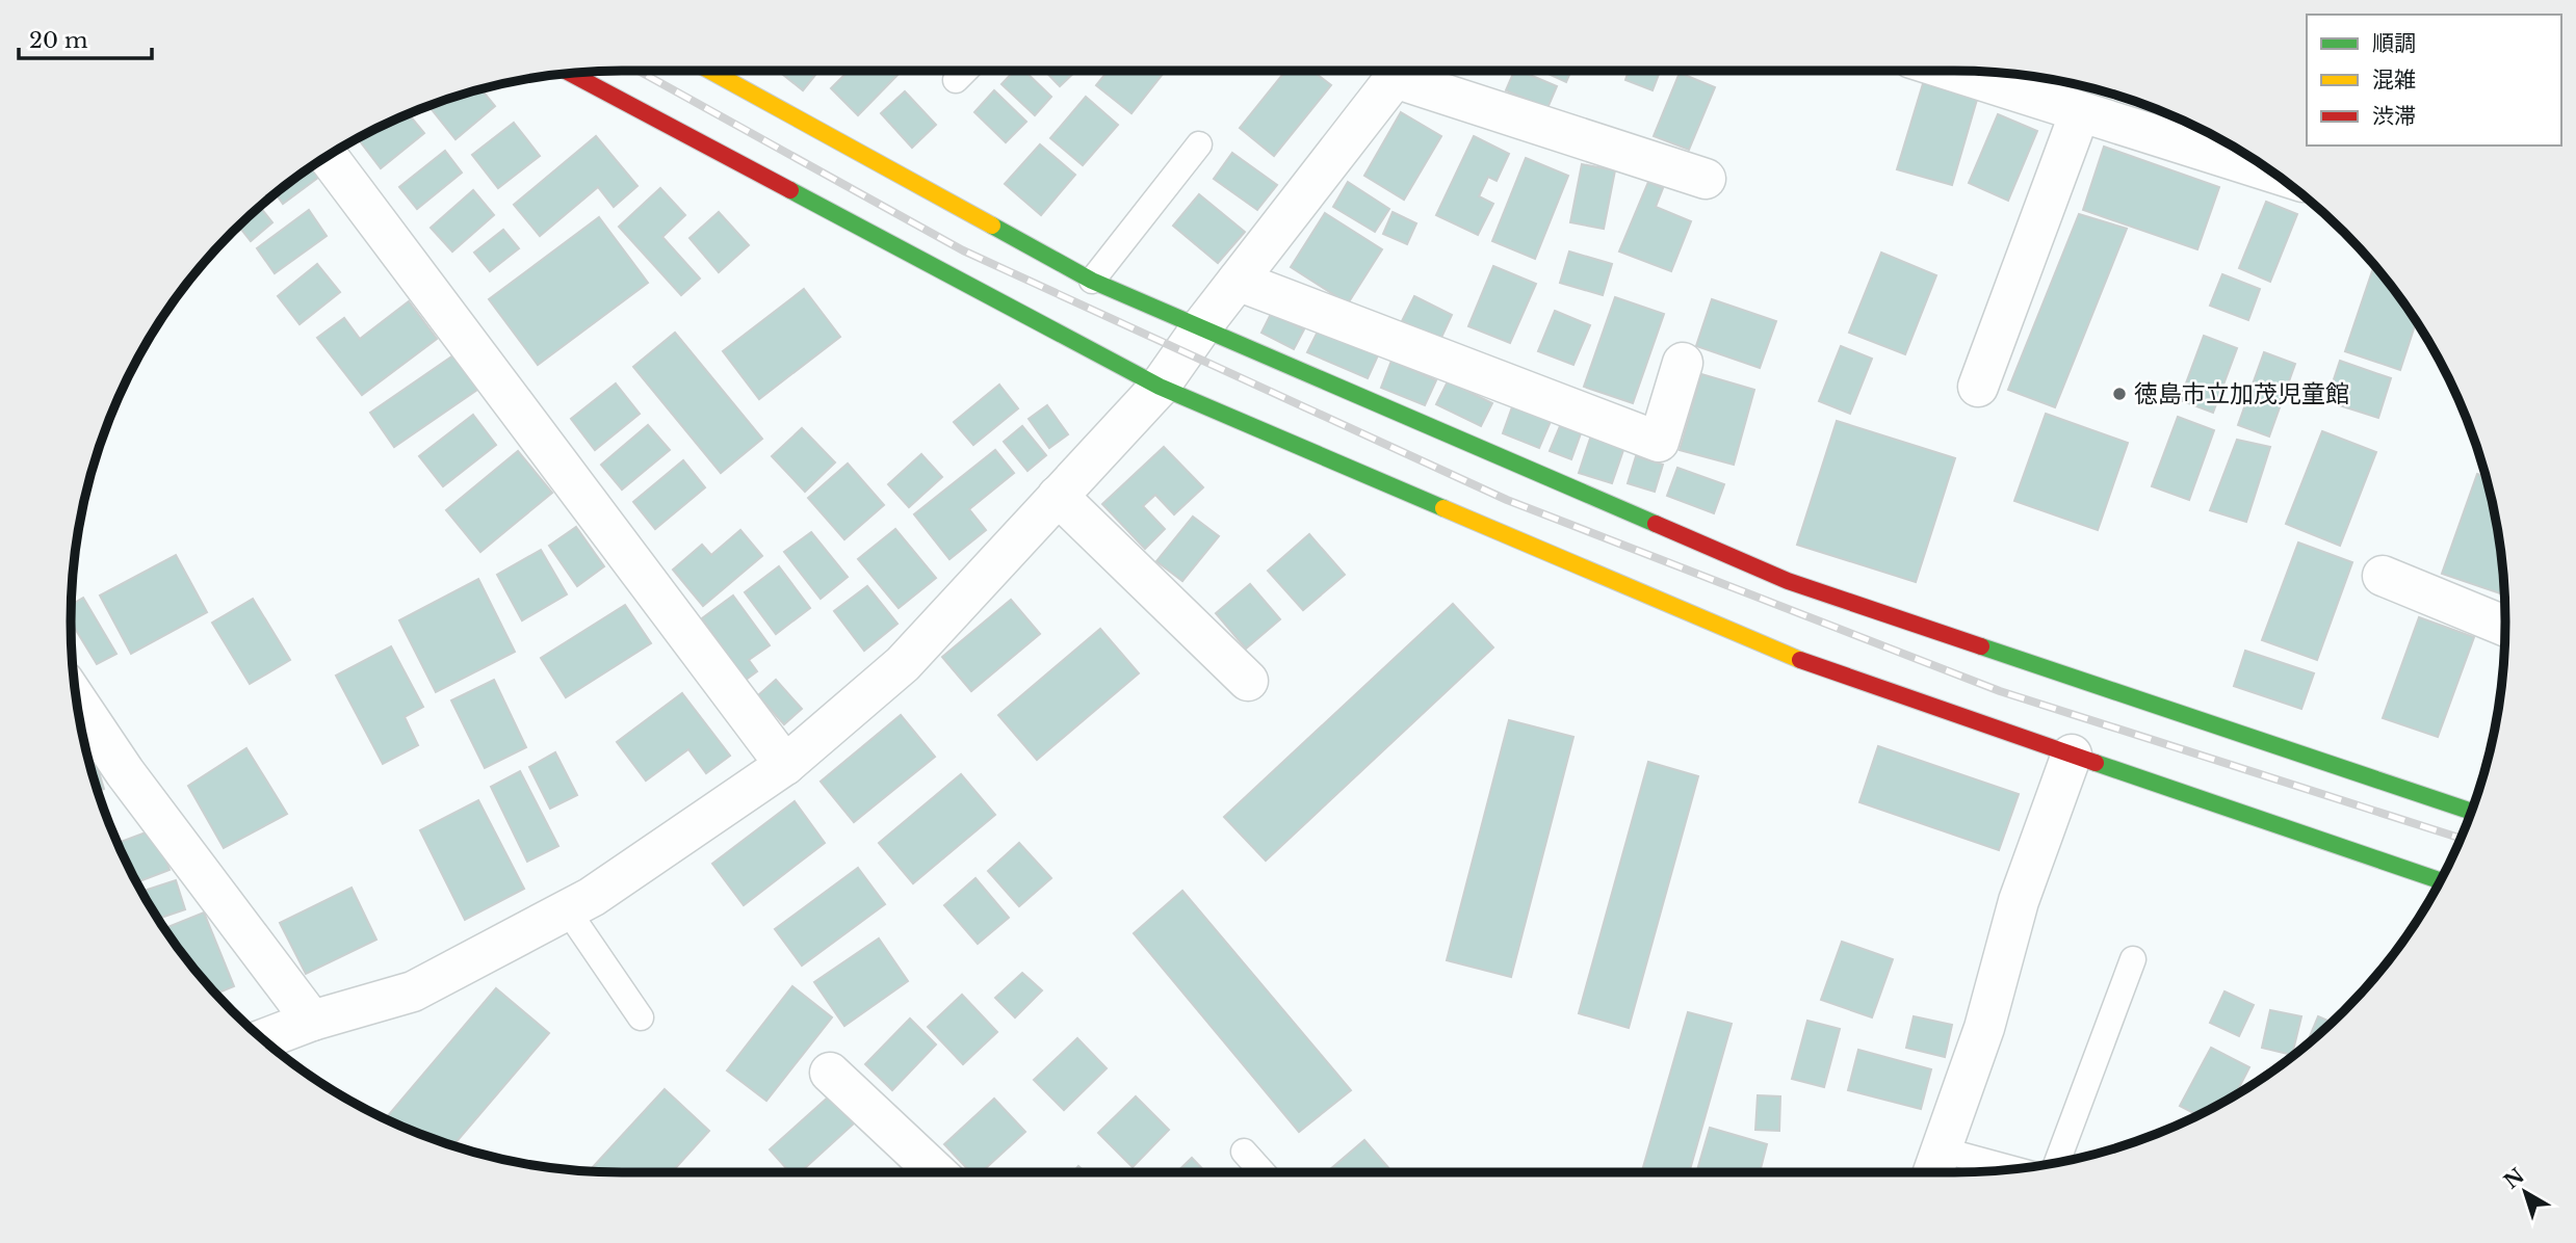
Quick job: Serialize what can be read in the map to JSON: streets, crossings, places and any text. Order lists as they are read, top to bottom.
{
  "places": ["徳島市立加茂児童館"],
  "legend": ["順調", "混雑", "渋滞"],
  "scale_bar": "20 m",
  "north": "top left"
}
